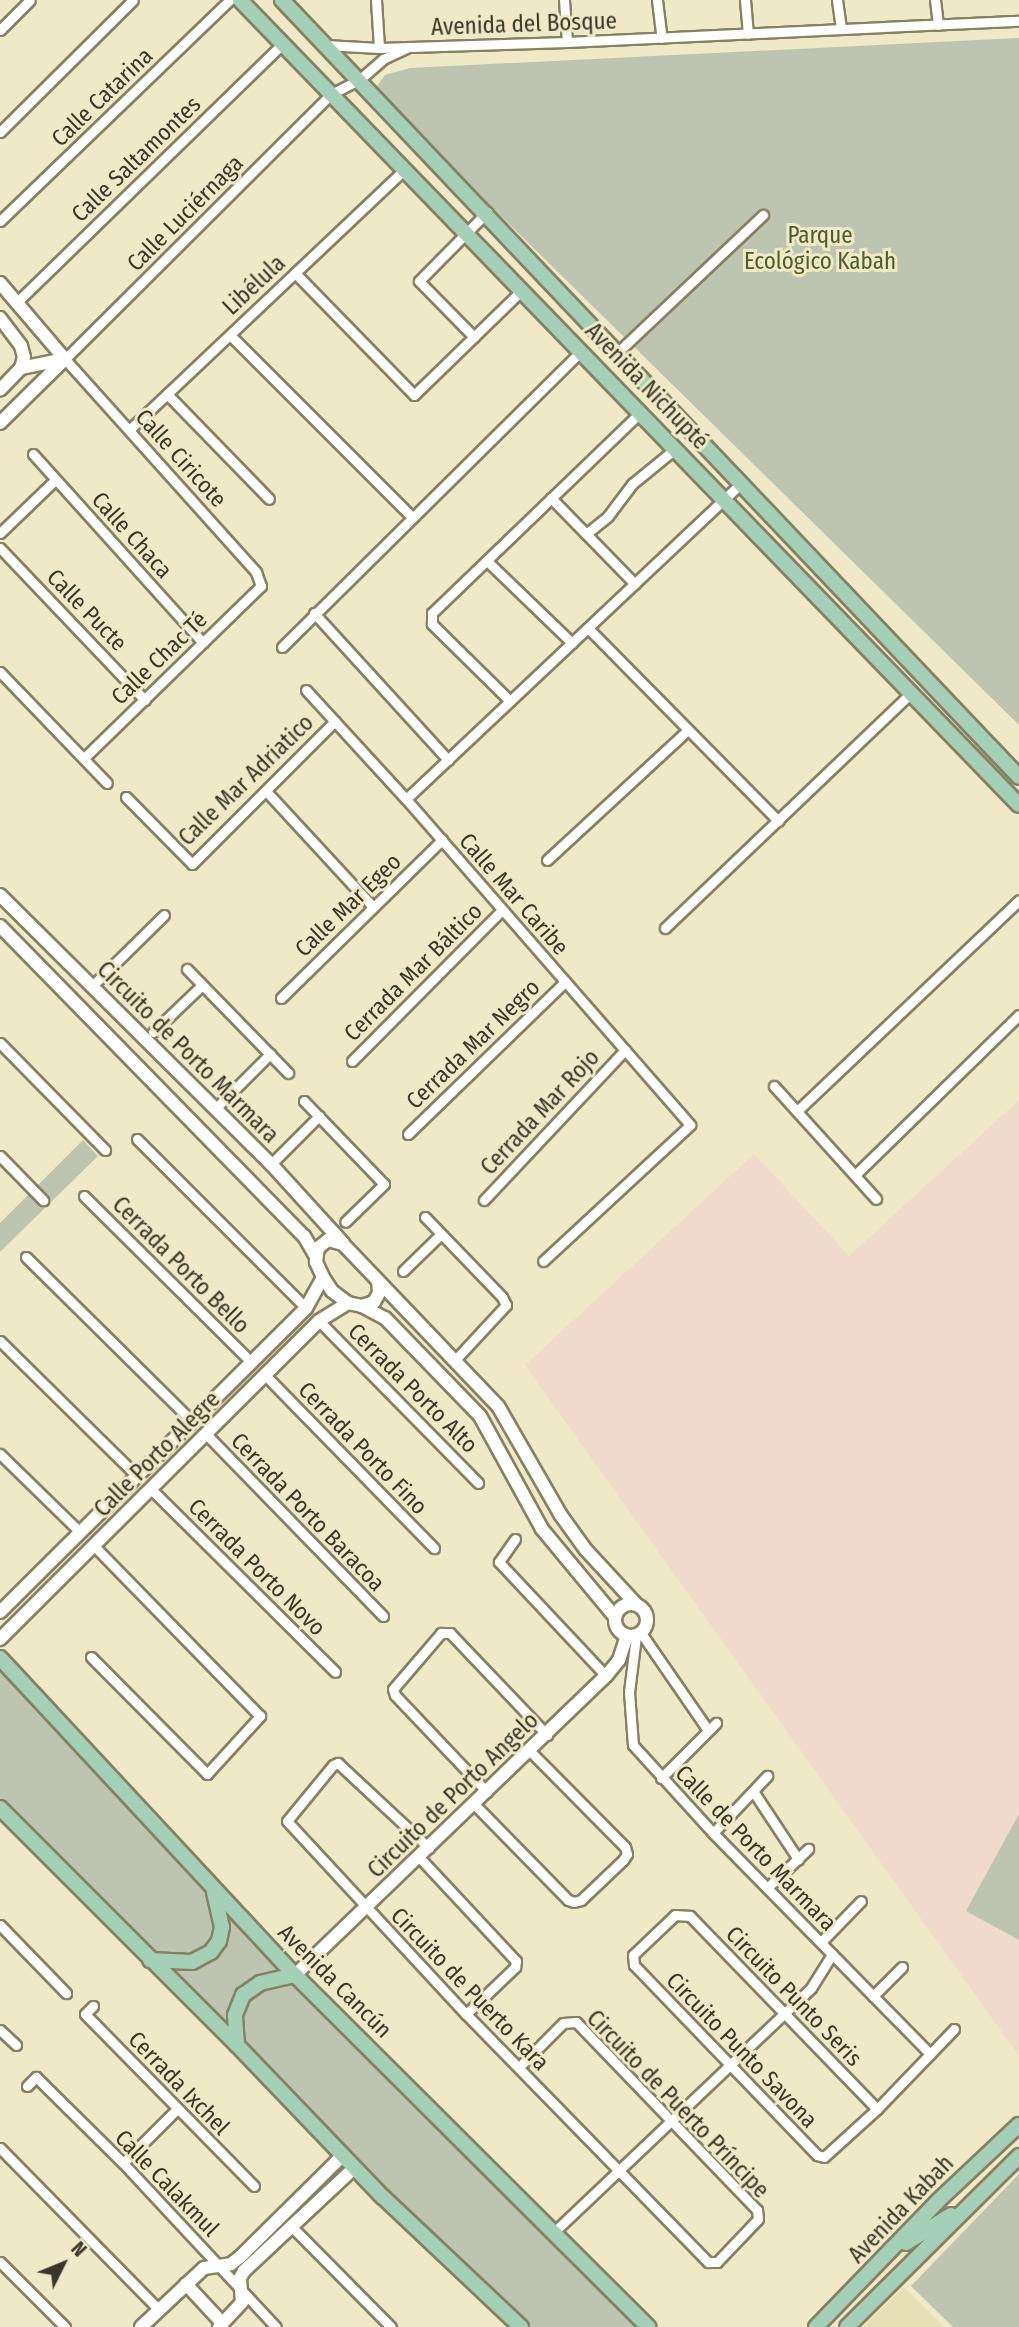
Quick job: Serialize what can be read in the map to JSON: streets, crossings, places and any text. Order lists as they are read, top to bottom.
{
  "streets": {
    "main road": ["Avenida Nichupté", "Avenida Cancún", "Avenida Kabah"],
    "street": [
      "Avenida del Bosque",
      "Calle Catarina",
      "Calle Saltamontes",
      "Calle Luciérnaga",
      "Libélula",
      "Calle Ciricote",
      "Calle Chaca",
      "Calle Pucte",
      "Calle Chac Té",
      "Calle Mar Adriatico",
      "Calle Mar Caribe",
      "Calle Mar Egeo",
      "Cerrada Mar Báltico",
      "Cerrada Mar Negro",
      "Circuito de Porto Marmara",
      "Cerrada Mar Rojo",
      "Cerrada Porto Bello",
      "Cerrada Porto Alto",
      "Cerrada Porto Fino",
      "Calle Porto Alegre",
      "Cerrada Porto Baracoa",
      "Cerrada Porto Novo",
      "Circuito de Porto Angelo",
      "Calle de Porto Marmara",
      "Circuito de Puerto Kara",
      "Circuito Punto Seris",
      "Circuito Punto Savona",
      "Cerrada Ixchel",
      "Circuito de Puerto Príncipe",
      "Calle Calakmul"
    ]
  },
  "crossings": [
    ["Avenida del Bosque", "Calle Luciérnaga"],
    ["Avenida del Bosque", "Avenida Nichupté"],
    ["Calle Saltamontes", "Avenida Nichupté"],
    ["Calle Luciérnaga", "Avenida Nichupté"],
    ["Calle Luciérnaga", "Calle Ciricote"],
    ["Libélula", "Avenida Nichupté"],
    ["Libélula", "Calle Ciricote"],
    ["Calle Ciricote", "Calle Chac Té"],
    ["Calle Chaca", "Calle Chac Té"],
    ["Calle Pucte", "Calle Chac Té"],
    ["Calle Mar Adriatico", "Calle Mar Caribe"],
    ["Calle Mar Caribe", "Calle Mar Egeo"],
    ["Calle Mar Caribe", "Cerrada Mar Báltico"],
    ["Calle Mar Caribe", "Cerrada Mar Negro"],
    ["Calle Mar Caribe", "Cerrada Mar Rojo"],
    ["Circuito de Porto Marmara", "Calle Porto Alegre"],
    ["Circuito de Porto Marmara", "Circuito de Porto Angelo"],
    ["Circuito de Porto Marmara", "Calle de Porto Marmara"],
    ["Cerrada Porto Bello", "Calle Porto Alegre"],
    ["Cerrada Porto Alto", "Calle Porto Alegre"],
    ["Cerrada Porto Fino", "Calle Porto Alegre"],
    ["Calle Porto Alegre", "Cerrada Porto Baracoa"],
    ["Calle Porto Alegre", "Cerrada Porto Novo"],
    ["Circuito de Porto Angelo", "Calle de Porto Marmara"],
    ["Circuito de Porto Angelo", "Avenida Cancún"],
    ["Circuito de Porto Angelo", "Circuito de Puerto Kara"],
    ["Circuito de Puerto Kara", "Circuito de Puerto Príncipe"],
    ["Circuito Punto Seris", "Circuito Punto Savona"]
  ],
  "parks": ["Parque Ecológico Kabah"],
  "north": "top right"
}
